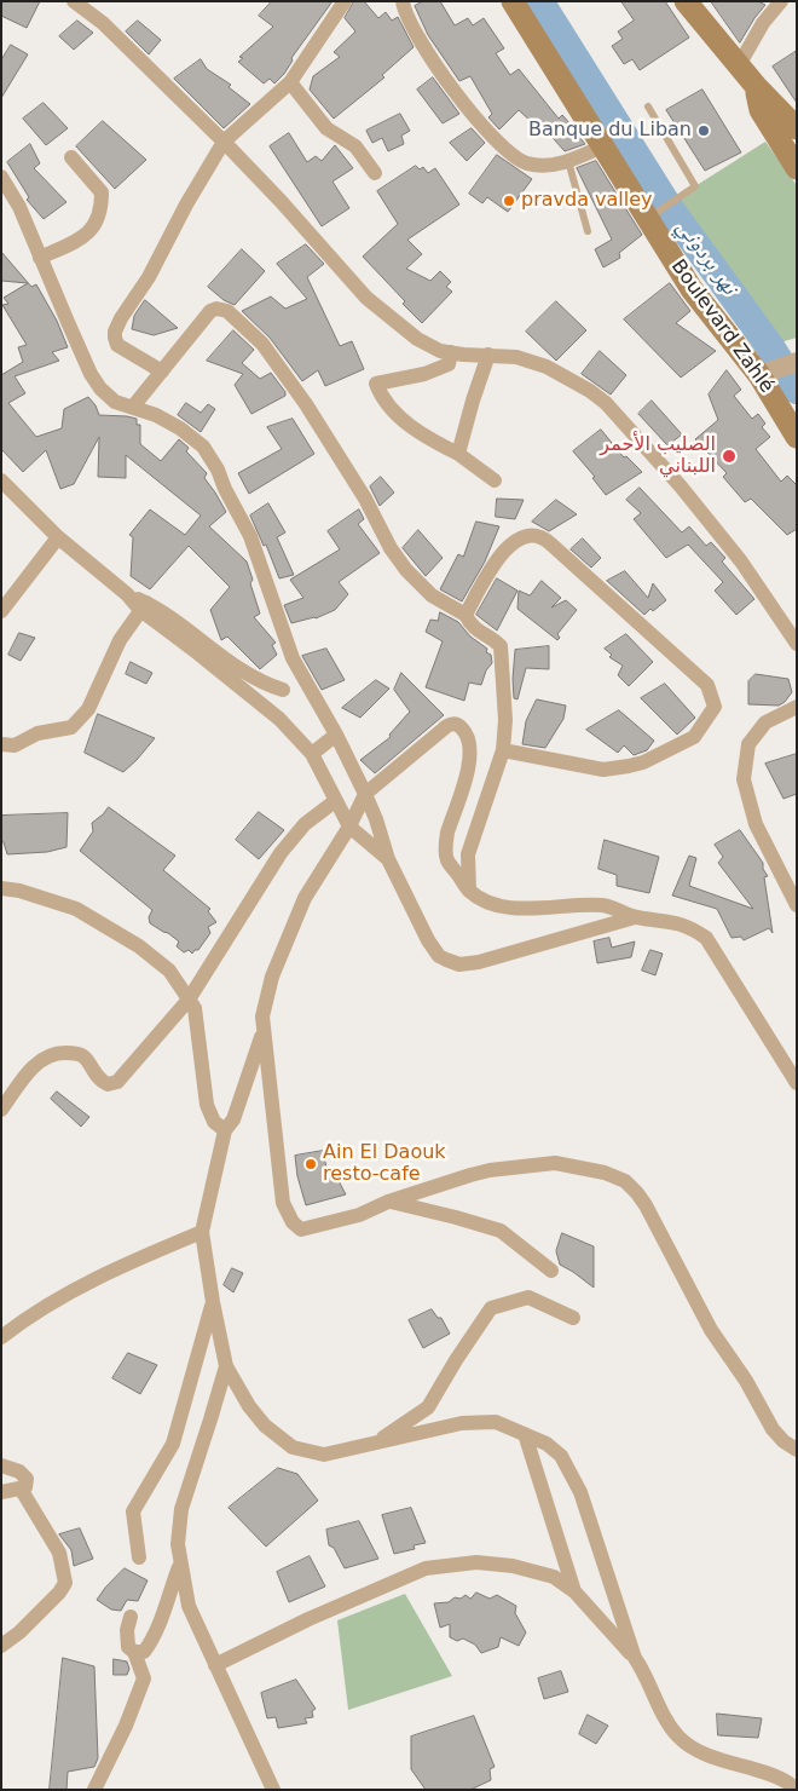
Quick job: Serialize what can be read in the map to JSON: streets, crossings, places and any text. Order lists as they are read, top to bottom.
{
  "streets": {
    "main road": ["Boulevard Zahlé"]
  },
  "water": ["نهر بردوني"],
  "places": [
    "Banque du Liban",
    "pravda valley",
    "الصليب الأحمر اللبناني",
    "Ain El Daouk resto-cafe"
  ]
}
